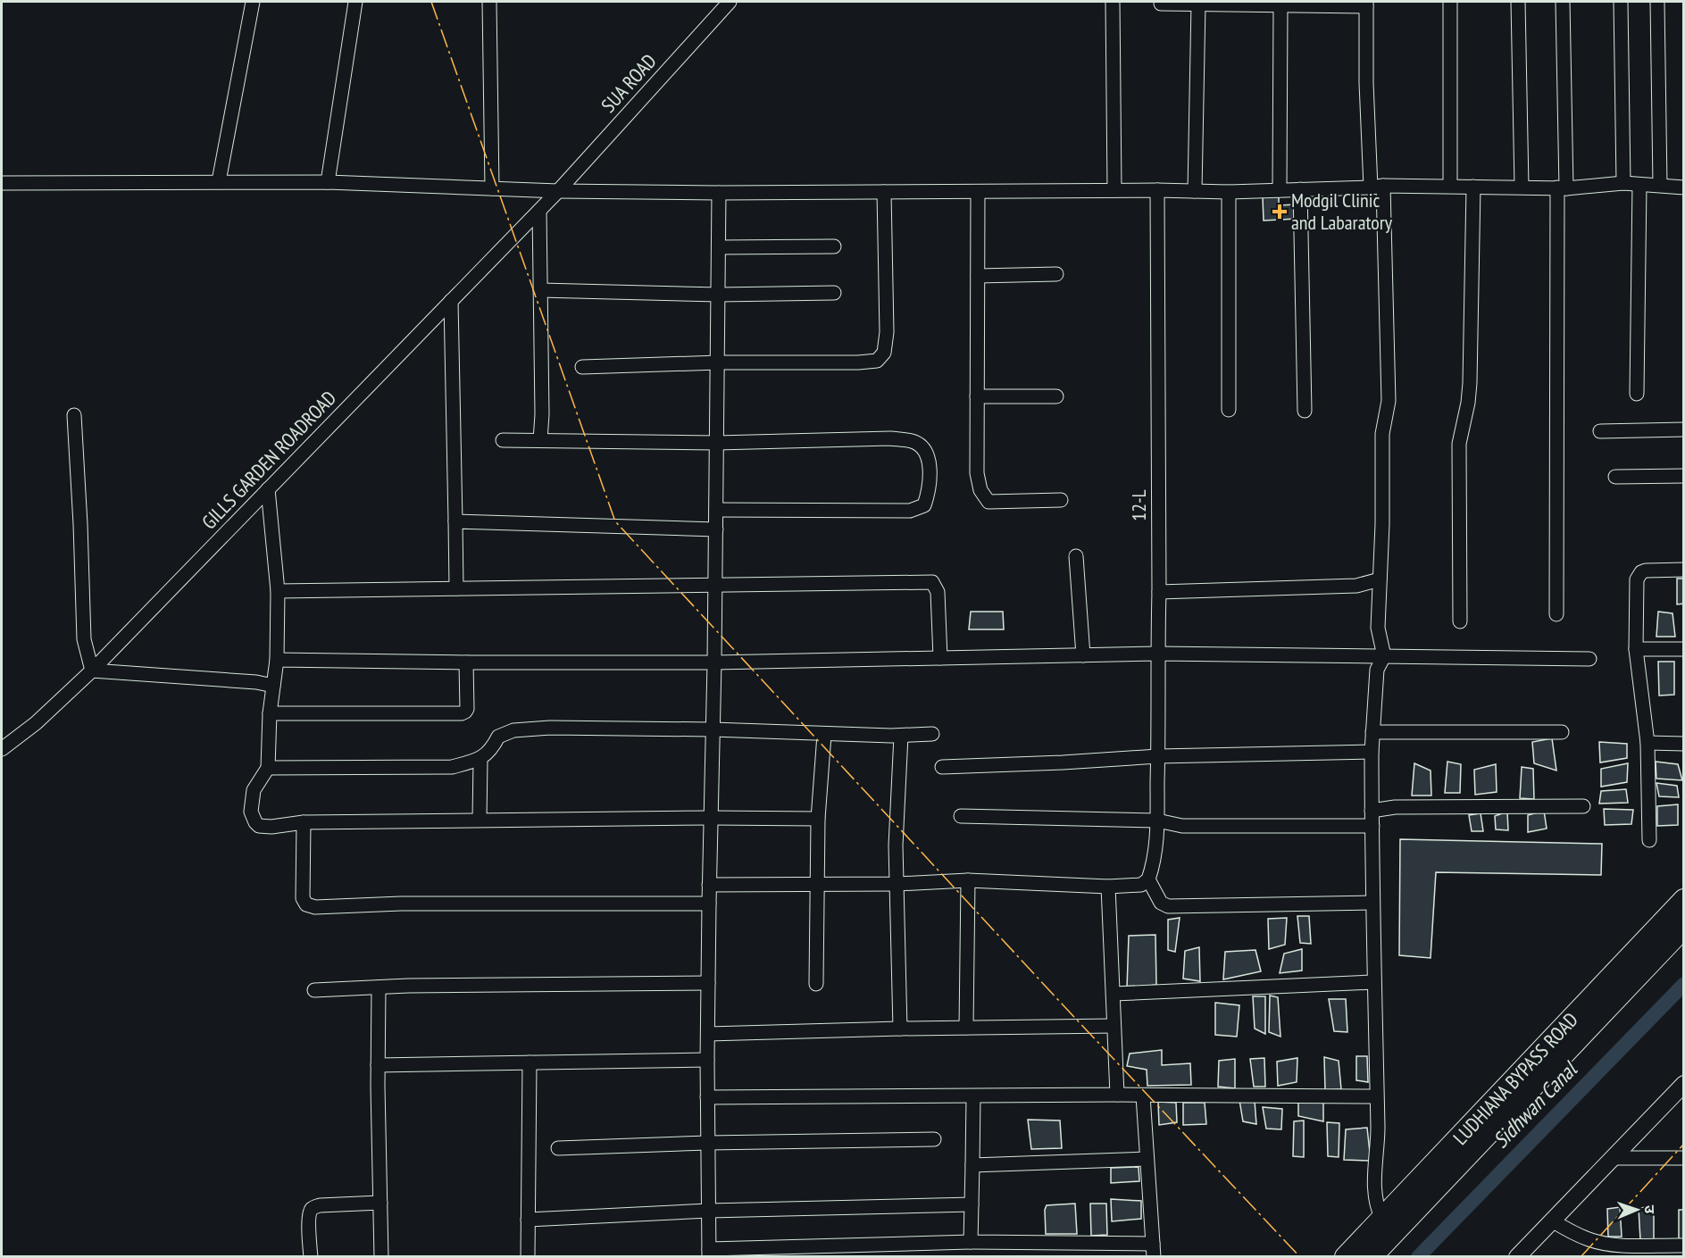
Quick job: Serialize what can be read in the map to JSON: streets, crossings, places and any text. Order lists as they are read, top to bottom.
{
  "streets": {
    "highway": ["LUDHIANA BYPASS ROAD"],
    "street": ["SUA ROAD", "GILLS GARDEN ROADROAD", "12-L"]
  },
  "crossings": [
    ["SUA ROAD", "GILLS GARDEN ROADROAD"]
  ],
  "water": ["Sidhwan Canal"],
  "places": {
    "health": ["Modgil Clinic and Labaratory"]
  },
  "north": "right"
}
